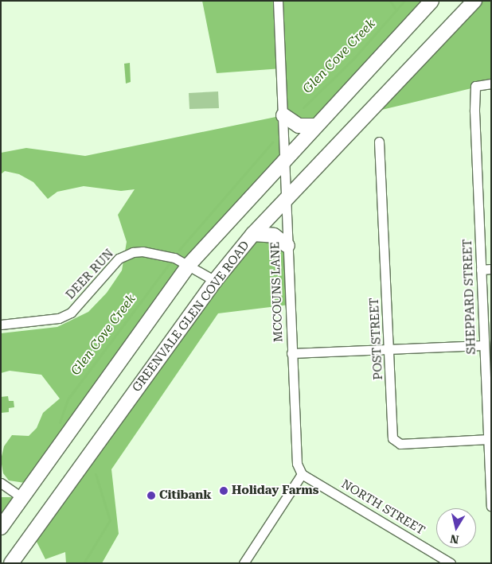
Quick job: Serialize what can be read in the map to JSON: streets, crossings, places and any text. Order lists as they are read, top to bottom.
{
  "streets": {
    "main road": ["GREENVALE GLEN COVE ROAD"],
    "street": [
      "DEER RUN",
      "MCCOUNS LANE",
      "SHEPPARD STREET",
      "POST STREET",
      "NORTH STREET"
    ]
  },
  "crossings": [
    ["DEER RUN", "GREENVALE GLEN COVE ROAD"],
    ["MCCOUNS LANE", "GREENVALE GLEN COVE ROAD"],
    ["MCCOUNS LANE", "NORTH STREET"],
    ["SHEPPARD STREET", "POST STREET"]
  ],
  "water": ["Glen Cove Creek"],
  "places": ["Holiday Farms", "Citibank"],
  "north": "bottom"
}
